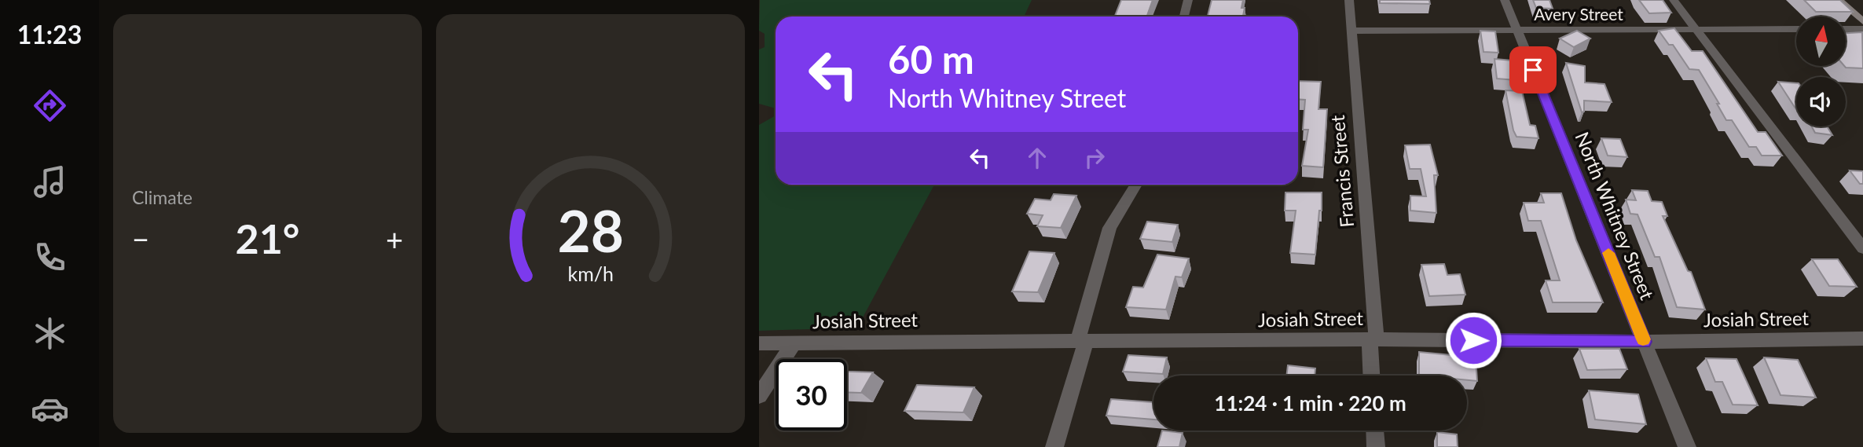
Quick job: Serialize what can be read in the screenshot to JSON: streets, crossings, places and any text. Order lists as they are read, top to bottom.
{
  "streets": {
    "street": [
      "Avery Street",
      "Francis Street",
      "North Whitney Street",
      "Josiah Street"
    ]
  },
  "crossings": [
    ["Avery Street", "Francis Street"],
    ["Avery Street", "North Whitney Street"],
    ["Francis Street", "Josiah Street"],
    ["North Whitney Street", "Josiah Street"]
  ],
  "north": "top",
  "page": {
    "tabs": "11:23",
    "tile": "Climate",
    "turn": ["60 m", "North Whitney Street"],
    "heat": ["−", "21°", "+"],
    "limit": "30",
    "trip": "11:24 · 1 min · 220 m",
    "gauge": ["28", "km/h"]
  }
}
